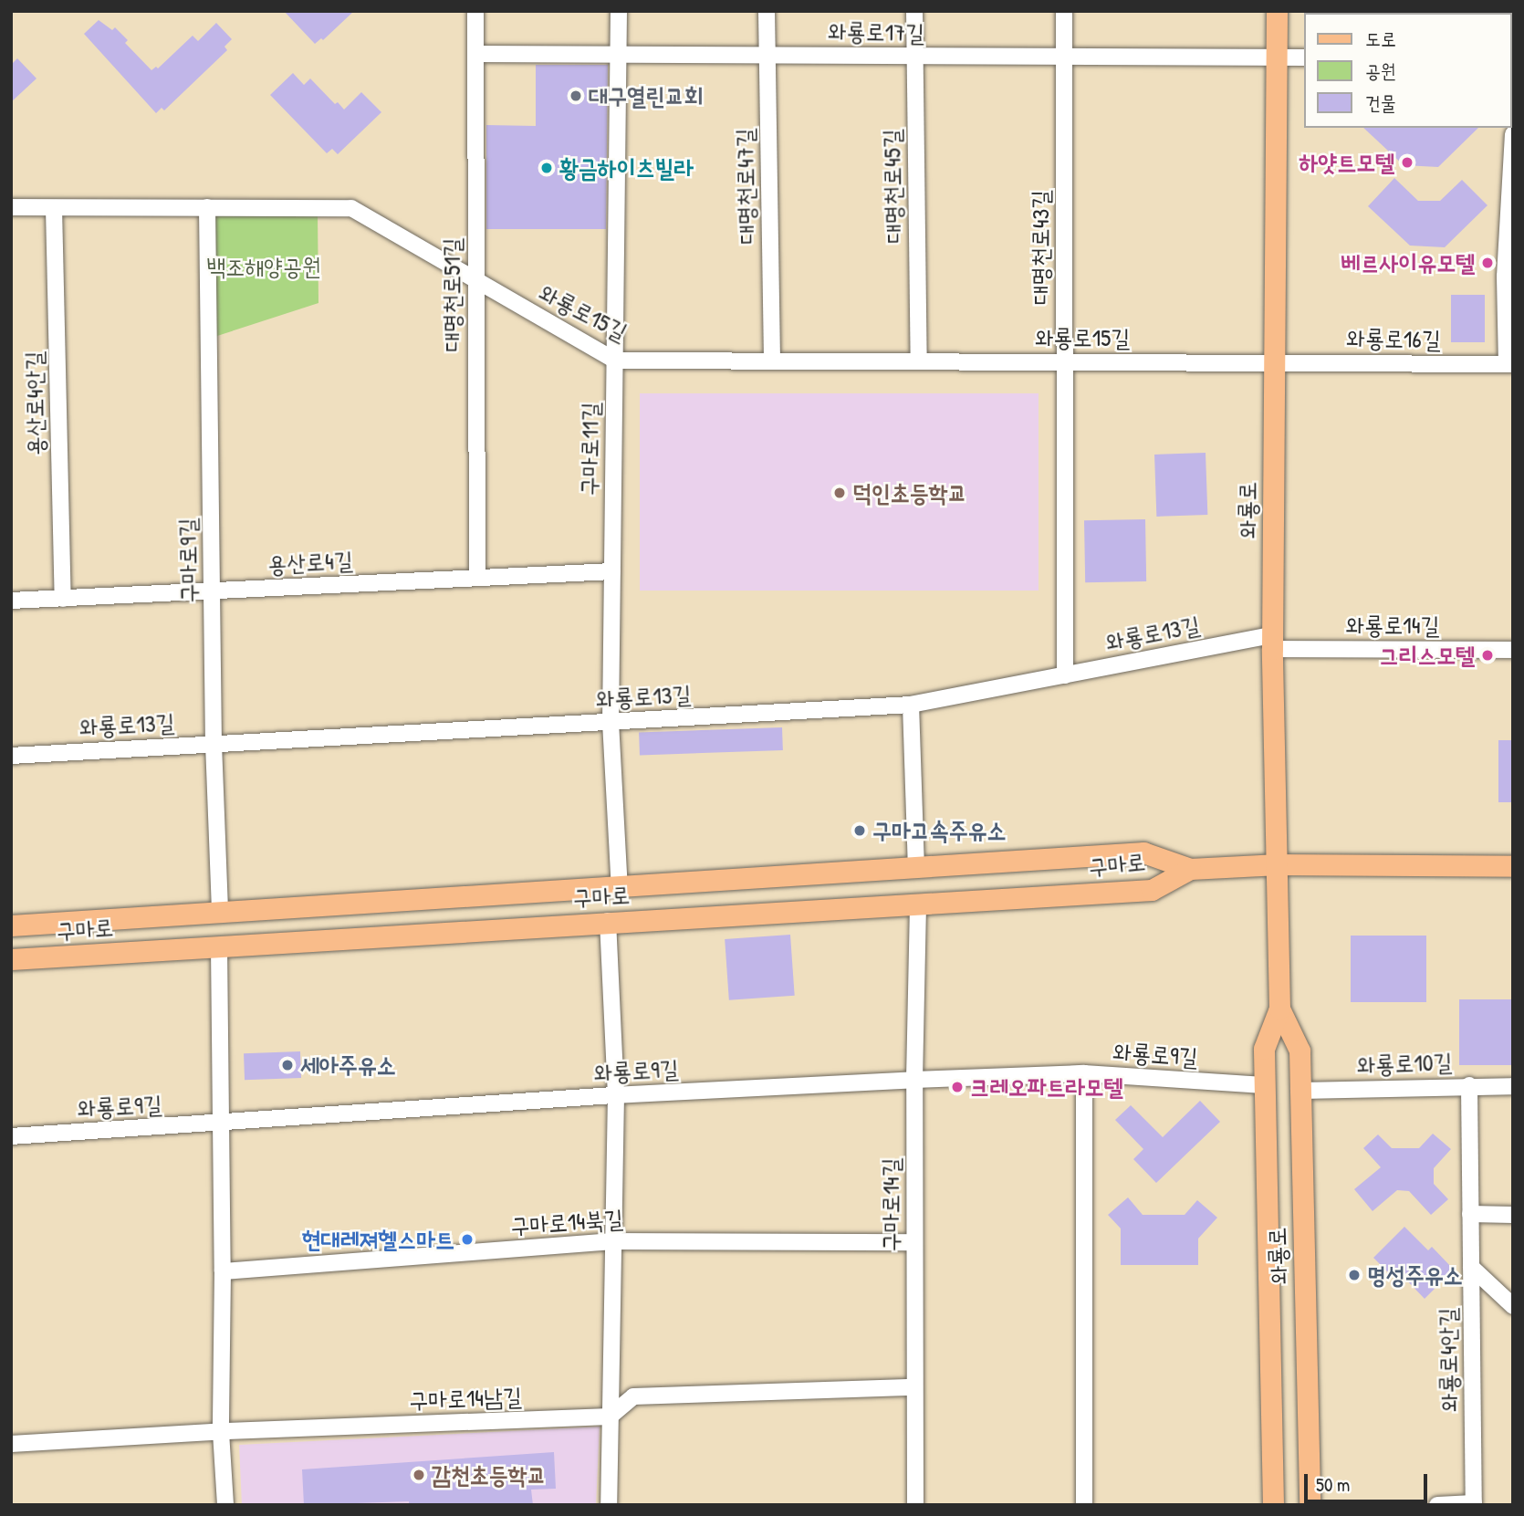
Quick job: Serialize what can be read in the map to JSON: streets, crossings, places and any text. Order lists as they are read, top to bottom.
{
  "streets": {
    "main road": ["와룡로", "구마로"],
    "street": [
      "와룡로17길",
      "대명천로47길",
      "대명천로45길",
      "대명천로43길",
      "대명천로51길",
      "와룡로15길",
      "와룡로16길",
      "용산로4안길",
      "구마로11길",
      "구마로9길",
      "용산로4길",
      "와룡로14길",
      "와룡로13길",
      "와룡로9길",
      "와룡로10길",
      "구마로14길",
      "구마로14북길",
      "와룡로4안길",
      "구마로14남길"
    ]
  },
  "crossings": [
    ["와룡로17길", "대명천로47길"],
    ["와룡로17길", "대명천로45길"],
    ["와룡로17길", "대명천로43길"],
    ["와룡로17길", "대명천로51길"],
    ["와룡로17길", "구마로11길"],
    ["와룡로17길", "와룡로"],
    ["대명천로47길", "와룡로15길"],
    ["대명천로45길", "와룡로15길"],
    ["대명천로43길", "와룡로15길"],
    ["대명천로43길", "와룡로13길"],
    ["대명천로51길", "와룡로15길"],
    ["대명천로51길", "용산로4길"],
    ["와룡로15길", "와룡로16길"],
    ["와룡로15길", "용산로4안길"],
    ["와룡로15길", "구마로11길"],
    ["와룡로15길", "와룡로"],
    ["와룡로15길", "구마로9길"],
    ["와룡로16길", "와룡로"],
    ["용산로4안길", "용산로4길"],
    ["구마로11길", "용산로4길"],
    ["구마로11길", "와룡로13길"],
    ["구마로11길", "구마로"],
    ["와룡로", "와룡로14길"],
    ["와룡로", "와룡로13길"],
    ["와룡로", "구마로"],
    ["와룡로", "와룡로9길"],
    ["와룡로", "와룡로10길"],
    ["구마로9길", "용산로4길"],
    ["구마로9길", "와룡로13길"],
    ["구마로9길", "구마로"],
    ["와룡로14길", "와룡로13길"],
    ["구마로", "구마로14길"],
    ["와룡로9길", "구마로14길"],
    ["와룡로10길", "와룡로4안길"],
    ["구마로14길", "구마로14북길"]
  ],
  "parks": ["백조해양공원"],
  "places": [
    "대구열린교회",
    "하얏트모텔",
    "황금하이츠빌라",
    "베르사이유모텔",
    "덕인초등학교",
    "그리스모텔",
    "구마고속주유소",
    "세아주유소",
    "크레오파트라모텔",
    "현대레져헬스마트",
    "명성주유소",
    "감천초등학교"
  ],
  "legend": ["도로", "공원", "건물"],
  "scale_bar": "50 m"
}
